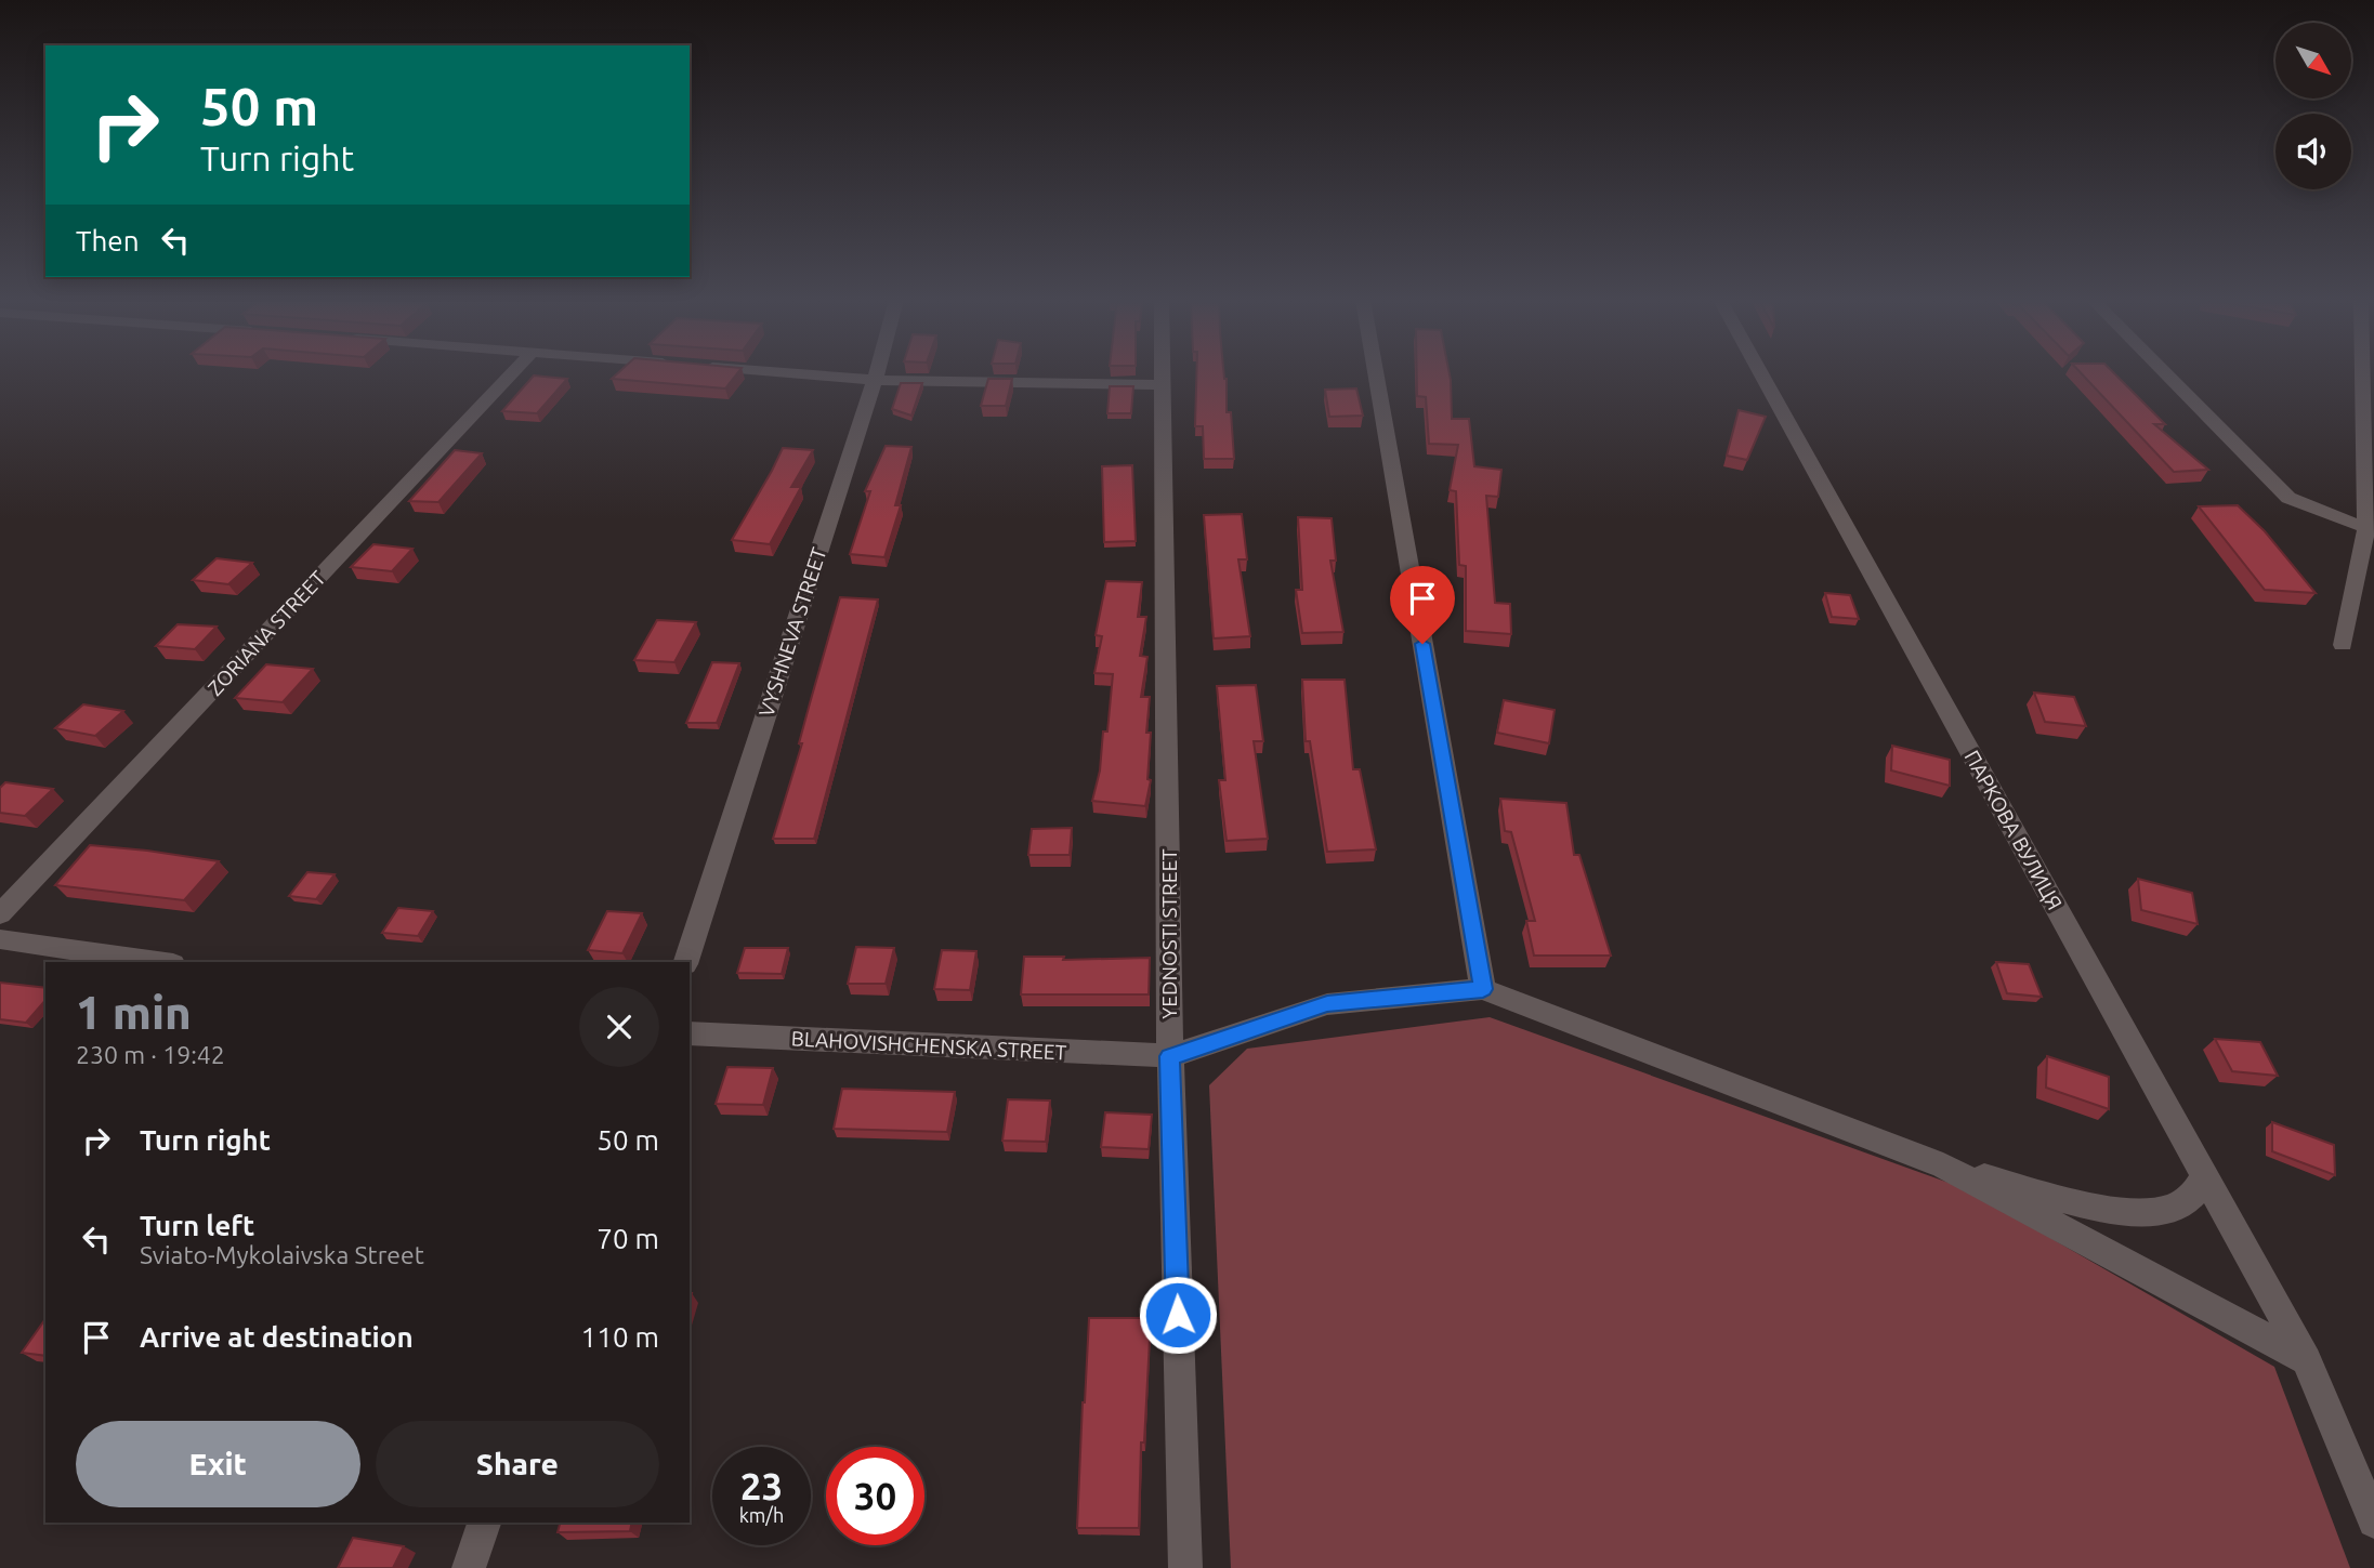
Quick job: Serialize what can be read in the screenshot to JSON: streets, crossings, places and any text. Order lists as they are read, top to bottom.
{
  "streets": {
    "street": [
      "VYSHNEVA STREET",
      "ZORIANA STREET",
      "ПАРКОВА ВУЛИЦЯ",
      "YEDNOSTI STREET",
      "BLAHOVISHCHENSKA STREET"
    ]
  },
  "crossings": [
    ["YEDNOSTI STREET", "BLAHOVISHCHENSKA STREET"]
  ],
  "north": "bottom right",
  "page": {
    "turn": ["50 m", "Turn right"],
    "then": "Then",
    "heading": ["1 min", "230 m · 19:42"],
    "list": [
      {
        "name": "Turn right",
        "value": "50 m"
      },
      {
        "name": "Turn left",
        "note": "Sviato-Mykolaivska Street",
        "value": "70 m"
      },
      {
        "name": "Arrive at destination",
        "value": "110 m"
      }
    ],
    "buttons": ["Exit", "Share"],
    "speed": "23 km/h",
    "limit": "30"
  }
}
